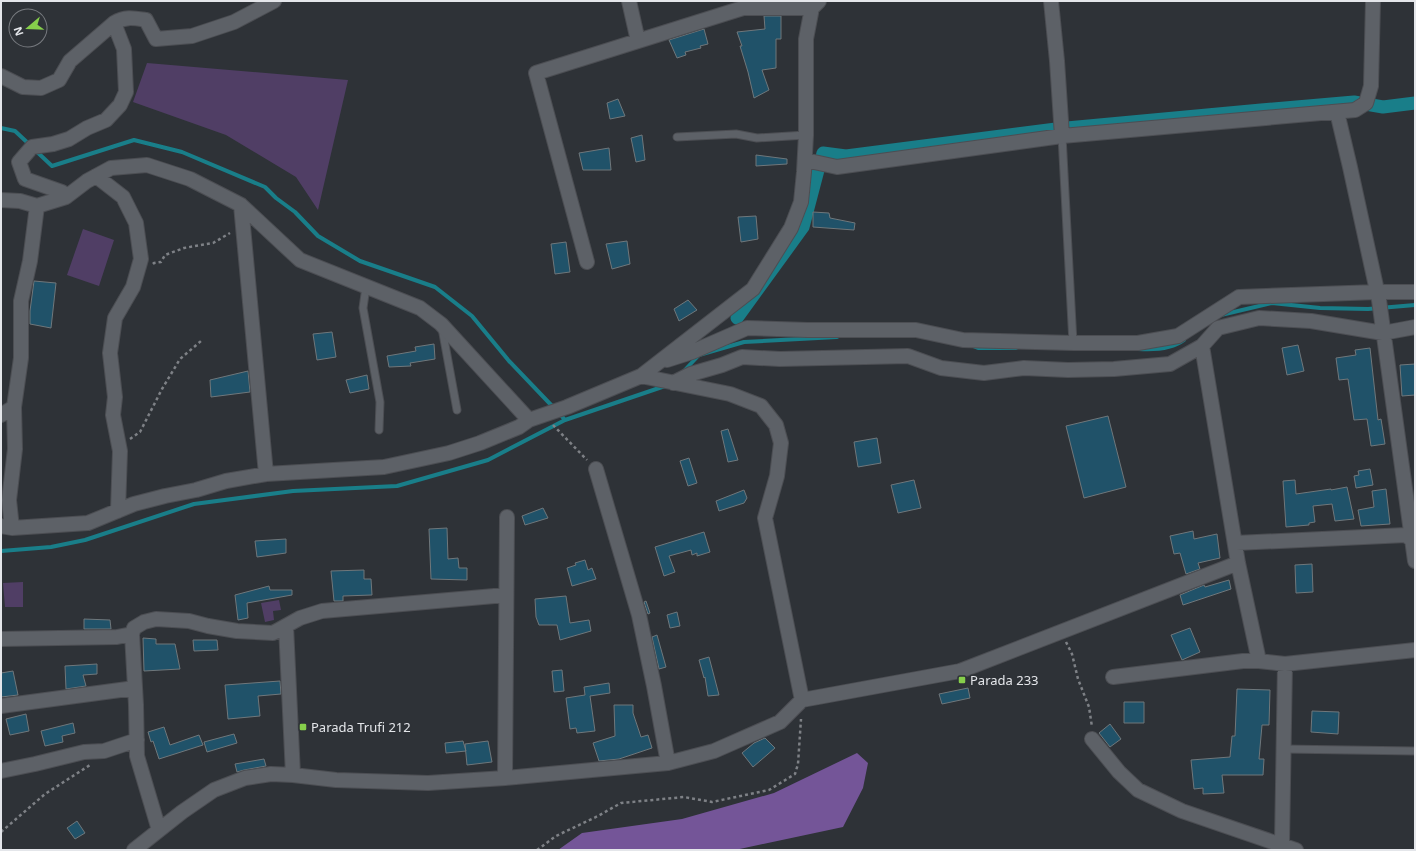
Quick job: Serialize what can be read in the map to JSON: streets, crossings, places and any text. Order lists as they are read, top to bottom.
{
  "places": {
    "transit": ["Parada 233", "Parada Trufi 212"]
  },
  "north": "left"
}
